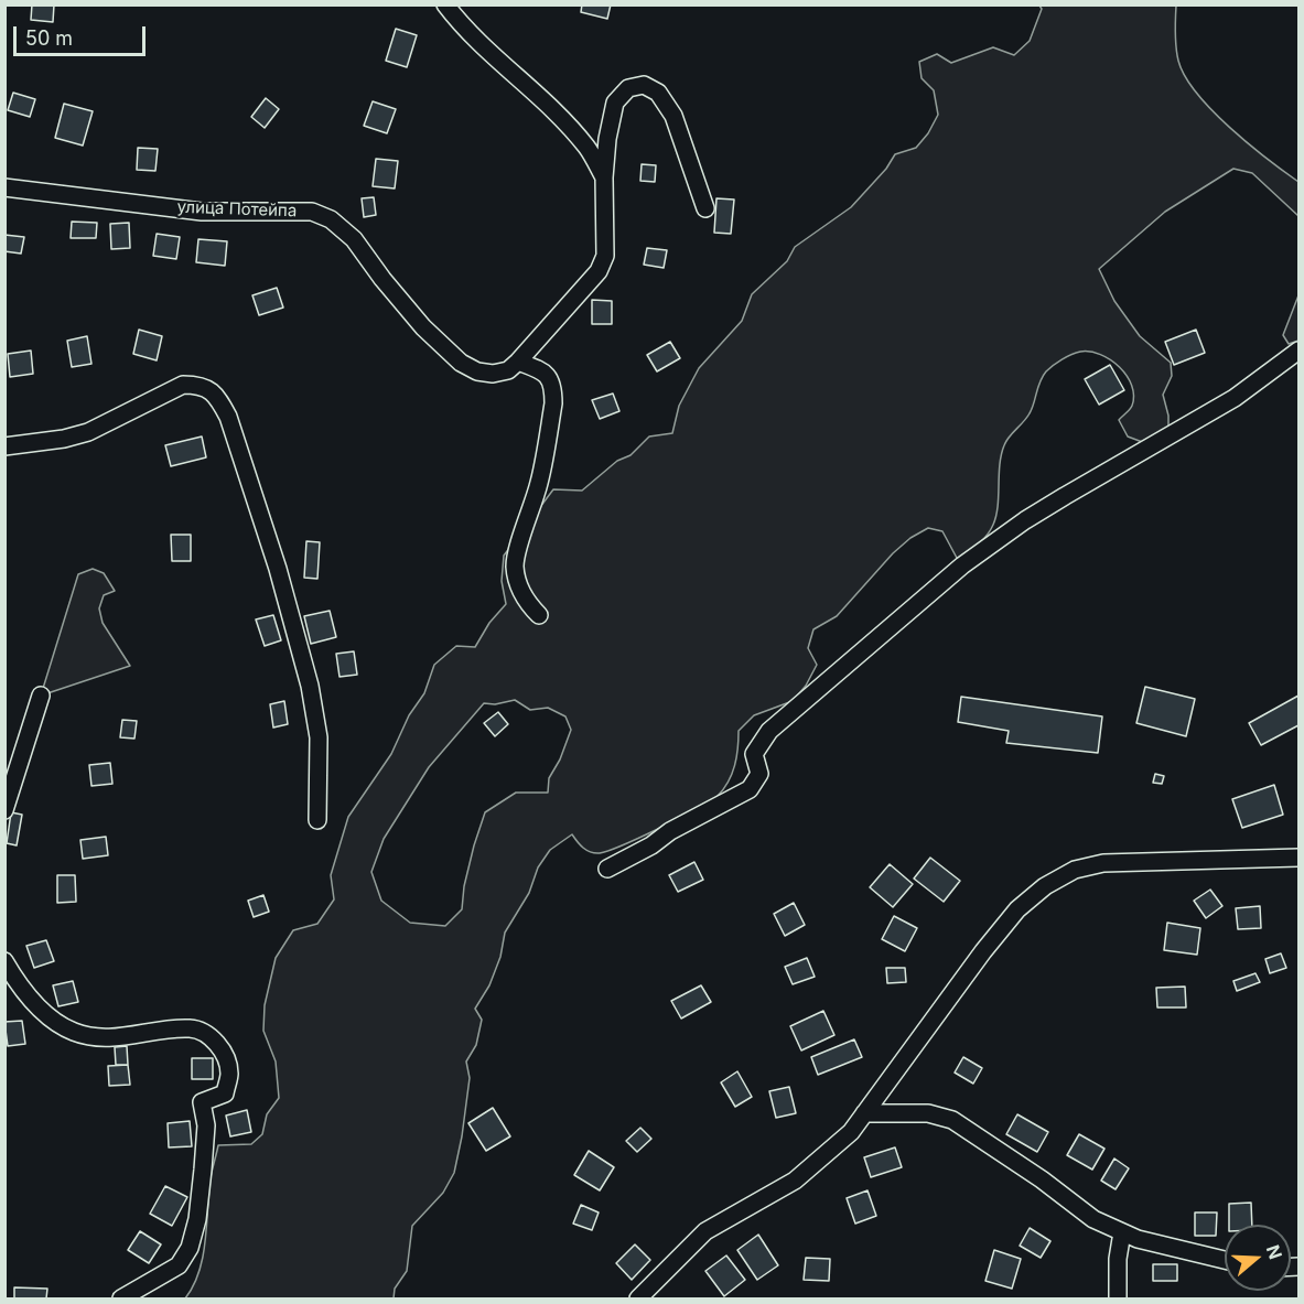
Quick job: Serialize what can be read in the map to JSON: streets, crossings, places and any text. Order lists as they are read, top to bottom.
{
  "streets": {
    "street": ["улица Потейпа"]
  },
  "scale_bar": "50 m",
  "north": "right"
}
